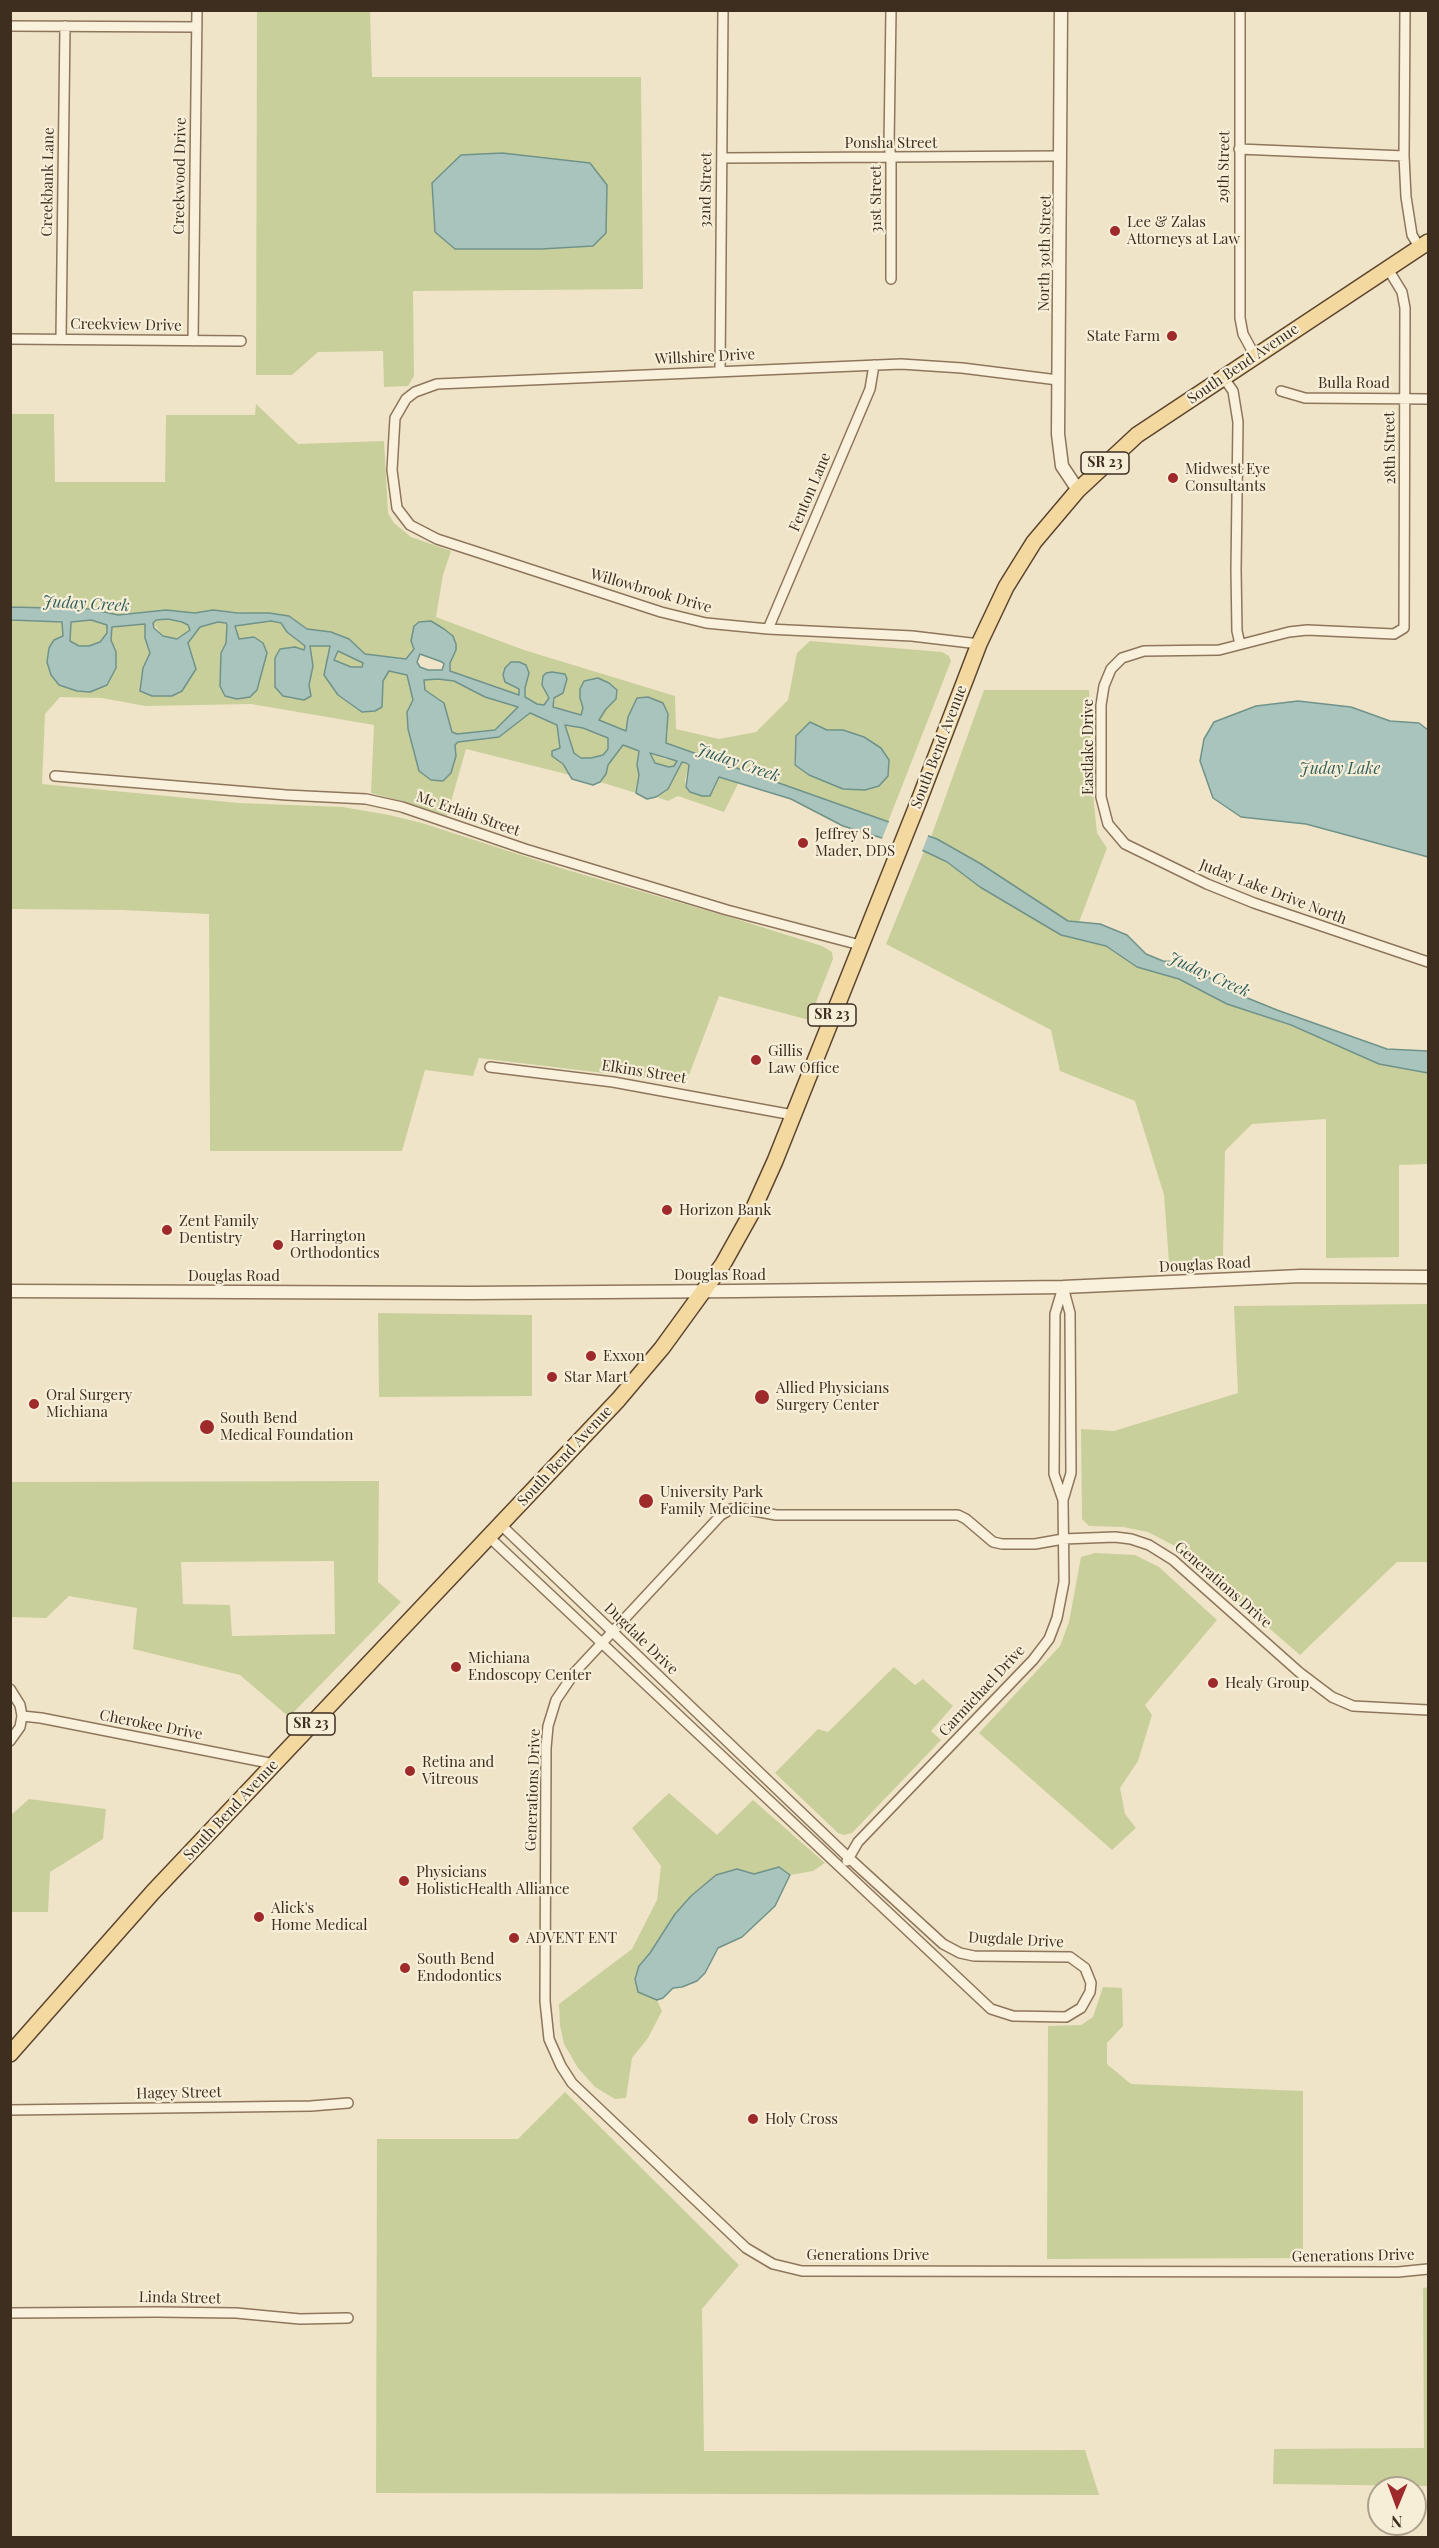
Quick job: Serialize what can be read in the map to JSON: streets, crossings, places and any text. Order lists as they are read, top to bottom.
{
  "streets": {
    "main road": ["South Bend Avenue", "SR 23"],
    "street": [
      "Ponsha Street",
      "29th Street",
      "Creekwood Drive",
      "Creekbank Lane",
      "32nd Street",
      "31st Street",
      "North 30th Street",
      "Creekview Drive",
      "Willshire Drive",
      "Bulla Road",
      "28th Street",
      "Fenton Lane",
      "Willowbrook Drive",
      "Eastlake Drive",
      "Mc Erlain Street",
      "Juday Lake Drive North",
      "Elkins Street",
      "Douglas Road",
      "Generations Drive",
      "Dugdale Drive",
      "Carmichael Drive",
      "Cherokee Drive",
      "Hagey Street",
      "Linda Street"
    ]
  },
  "crossings": [
    ["Ponsha Street", "32nd Street"],
    ["Ponsha Street", "31st Street"],
    ["Ponsha Street", "North 30th Street"],
    ["29th Street", "South Bend Avenue"],
    ["Creekwood Drive", "Creekview Drive"],
    ["Creekbank Lane", "Creekview Drive"],
    ["32nd Street", "Willshire Drive"],
    ["North 30th Street", "Willshire Drive"],
    ["North 30th Street", "South Bend Avenue"],
    ["Willshire Drive", "Fenton Lane"],
    ["Willshire Drive", "Willowbrook Drive"],
    ["South Bend Avenue", "28th Street"],
    ["South Bend Avenue", "Willowbrook Drive"],
    ["South Bend Avenue", "Mc Erlain Street"],
    ["South Bend Avenue", "Elkins Street"],
    ["South Bend Avenue", "Douglas Road"],
    ["South Bend Avenue", "Dugdale Drive"],
    ["South Bend Avenue", "Cherokee Drive"],
    ["Bulla Road", "28th Street"],
    ["28th Street", "Eastlake Drive"],
    ["Fenton Lane", "Willowbrook Drive"],
    ["Eastlake Drive", "Juday Lake Drive North"],
    ["Douglas Road", "Carmichael Drive"],
    ["Generations Drive", "Dugdale Drive"],
    ["Generations Drive", "Carmichael Drive"],
    ["Dugdale Drive", "Carmichael Drive"]
  ],
  "water": ["Juday Creek", "Juday Lake"],
  "places": [
    "Lee & Zalas Attorneys at Law",
    "State Farm",
    "Midwest Eye Consultants",
    "Jeffrey S. Mader, DDS",
    "Gillis Law Office",
    "Horizon Bank",
    "Zent Family Dentistry",
    "Harrington Orthodontics",
    "Exxon",
    "Star Mart",
    "Allied Physicians Surgery Center",
    "Oral Surgery Michiana",
    "South Bend Medical Foundation",
    "University Park Family Medicine",
    "Michiana Endoscopy Center",
    "Healy Group",
    "Retina and Vitreous",
    "Physicians HolisticHealth Alliance",
    "Alick's Home Medical",
    "ADVENT ENT",
    "South Bend Endodontics",
    "Holy Cross"
  ],
  "north": "bottom"
}
